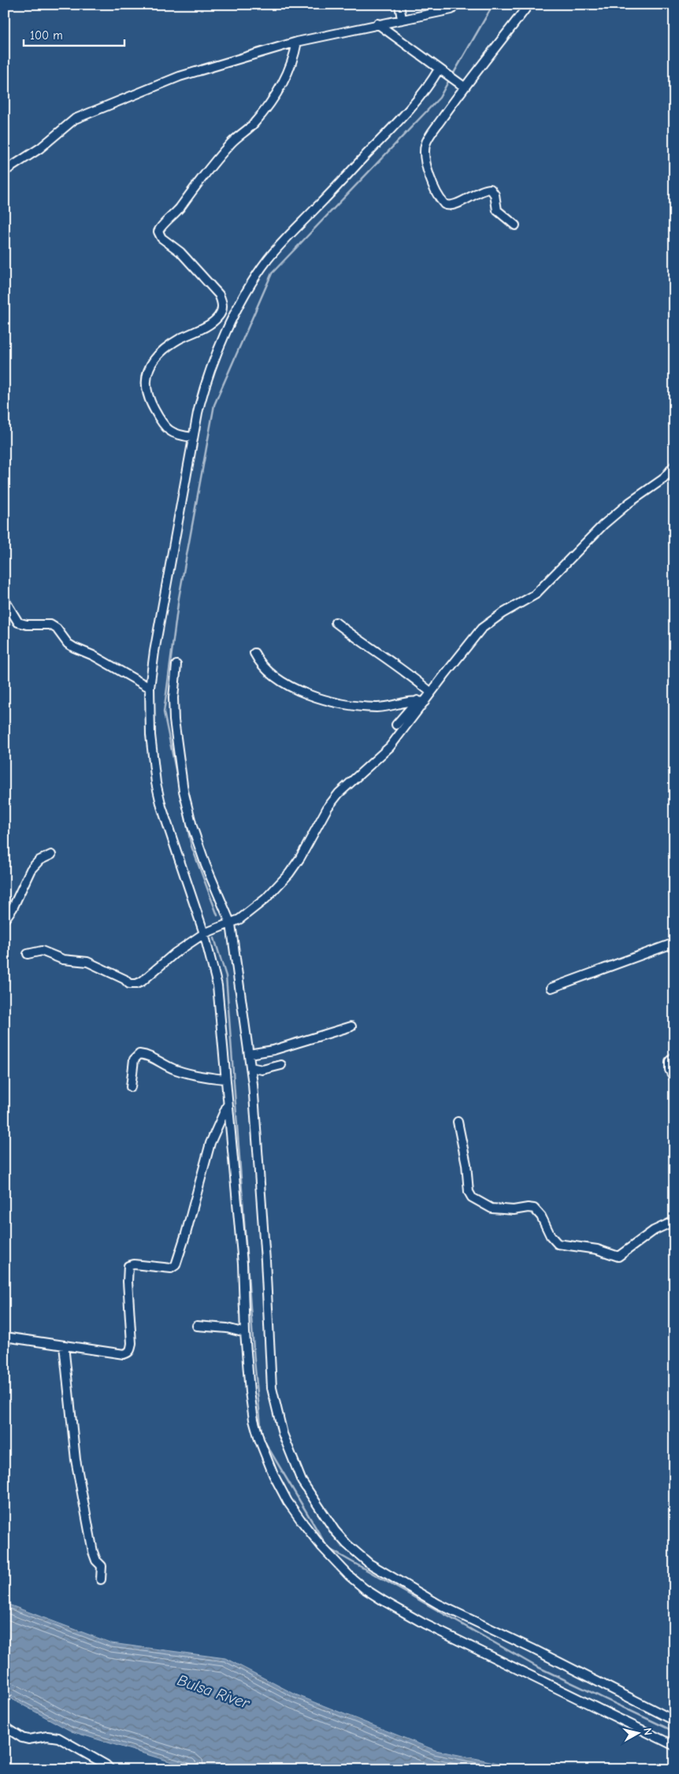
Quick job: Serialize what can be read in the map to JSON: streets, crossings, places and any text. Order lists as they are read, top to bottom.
{
  "water": ["Bulsa River"],
  "scale_bar": "100 m",
  "north": "right"
}
